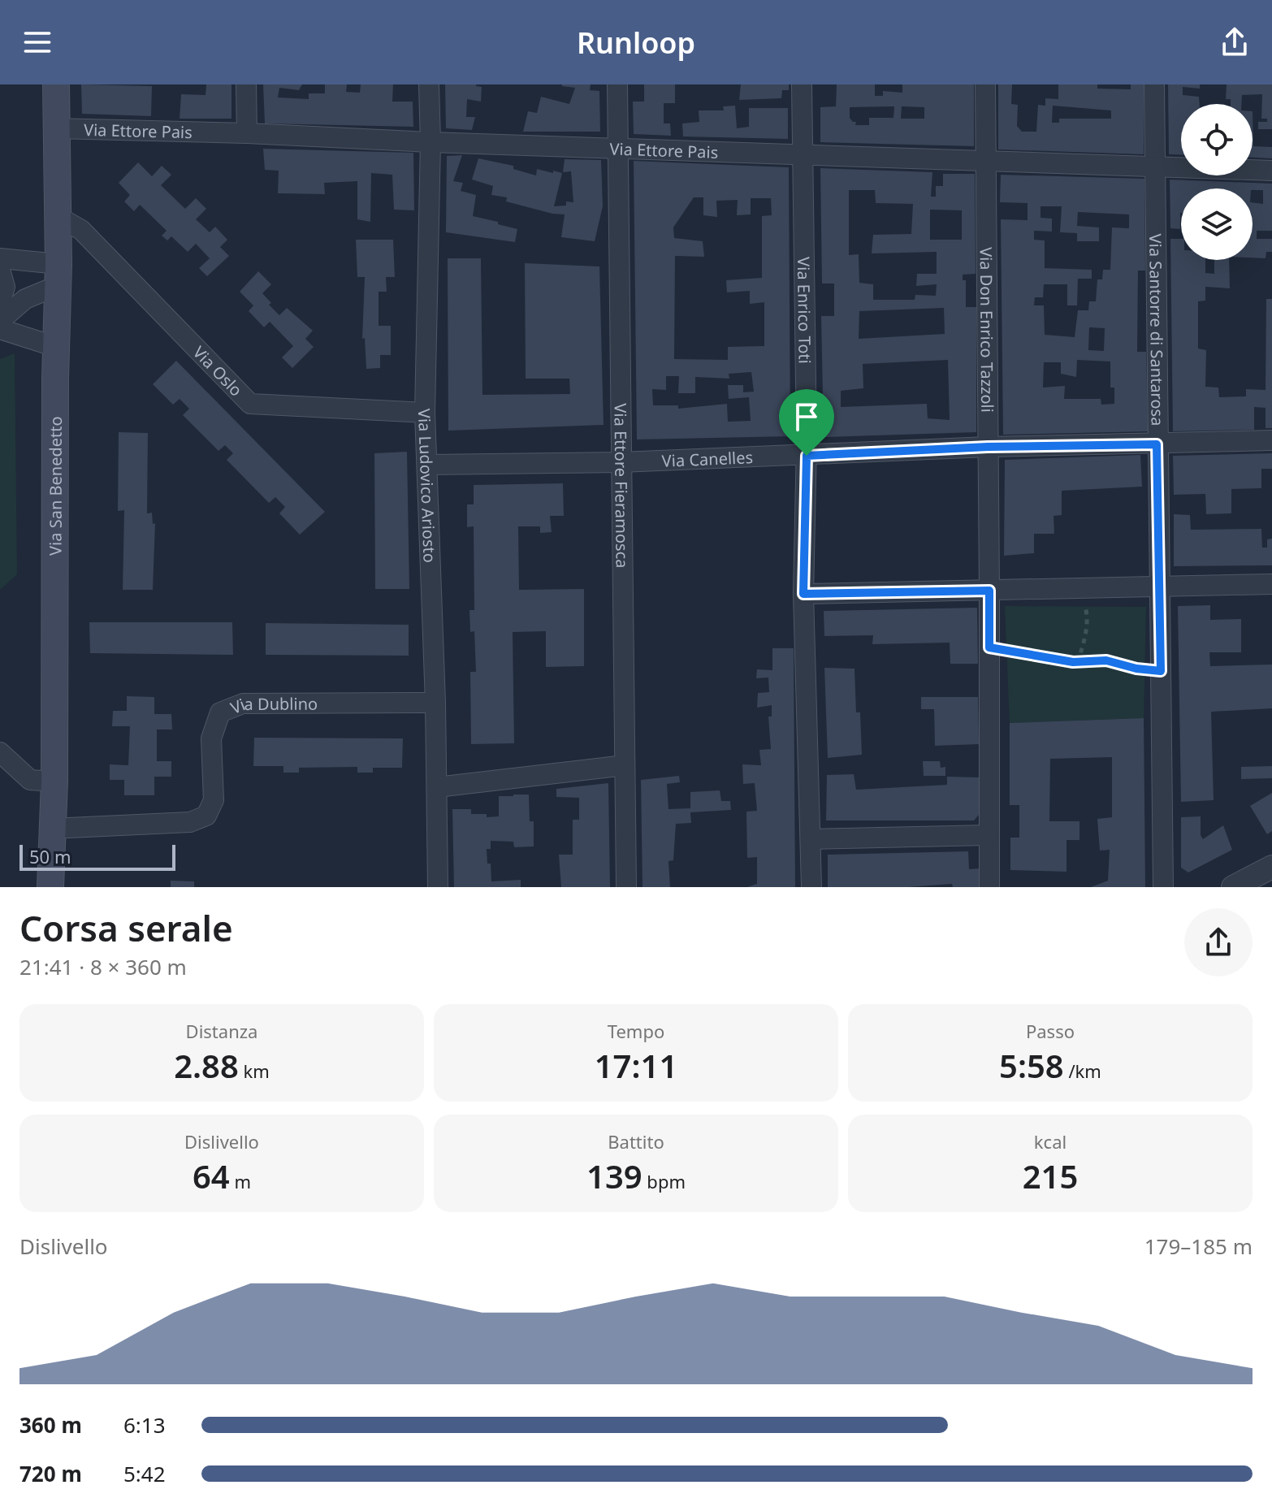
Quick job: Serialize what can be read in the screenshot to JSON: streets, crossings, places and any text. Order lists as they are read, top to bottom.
{
  "streets": {
    "main road": ["Via San Benedetto"],
    "street": [
      "Via Ettore Pais",
      "Via Enrico Toti",
      "Via Don Enrico Tazzoli",
      "Via Santorre di Santarosa",
      "Via Oslo",
      "Via Canelles",
      "Via Ludovico Ariosto",
      "Via Ettore Fieramosca",
      "Via Dublino"
    ]
  },
  "crossings": [
    ["Via Ettore Pais", "Via Enrico Toti"],
    ["Via Ettore Pais", "Via Don Enrico Tazzoli"],
    ["Via Ettore Pais", "Via Santorre di Santarosa"],
    ["Via Ettore Pais", "Via San Benedetto"],
    ["Via Ettore Pais", "Via Ludovico Ariosto"],
    ["Via Ettore Pais", "Via Ettore Fieramosca"],
    ["Via Enrico Toti", "Via Canelles"],
    ["Via Don Enrico Tazzoli", "Via Canelles"],
    ["Via Santorre di Santarosa", "Via Canelles"],
    ["Via Oslo", "Via San Benedetto"],
    ["Via Oslo", "Via Ludovico Ariosto"],
    ["Via Canelles", "Via Ludovico Ariosto"],
    ["Via Canelles", "Via Ettore Fieramosca"],
    ["Via San Benedetto", "Via Dublino"],
    ["Via Ludovico Ariosto", "Via Dublino"]
  ],
  "scale_bar": "50 m",
  "page": {
    "header": "Runloop",
    "scale": "50 m",
    "heading": ["Corsa serale", "21:41 · 8 × 360 m"],
    "stats": [
      ["Distanza", "2.88 km"],
      ["Tempo", "17:11"],
      ["Passo", "5:58 /km"],
      ["Dislivello", "64 m"],
      ["Battito", "139 bpm"],
      ["kcal", "215"]
    ],
    "chart": ["Dislivello", "179–185 m"],
    "list": [
      {
        "name": "360 m",
        "note": "6:13"
      },
      {
        "name": "720 m",
        "note": "5:42"
      }
    ]
  }
}
